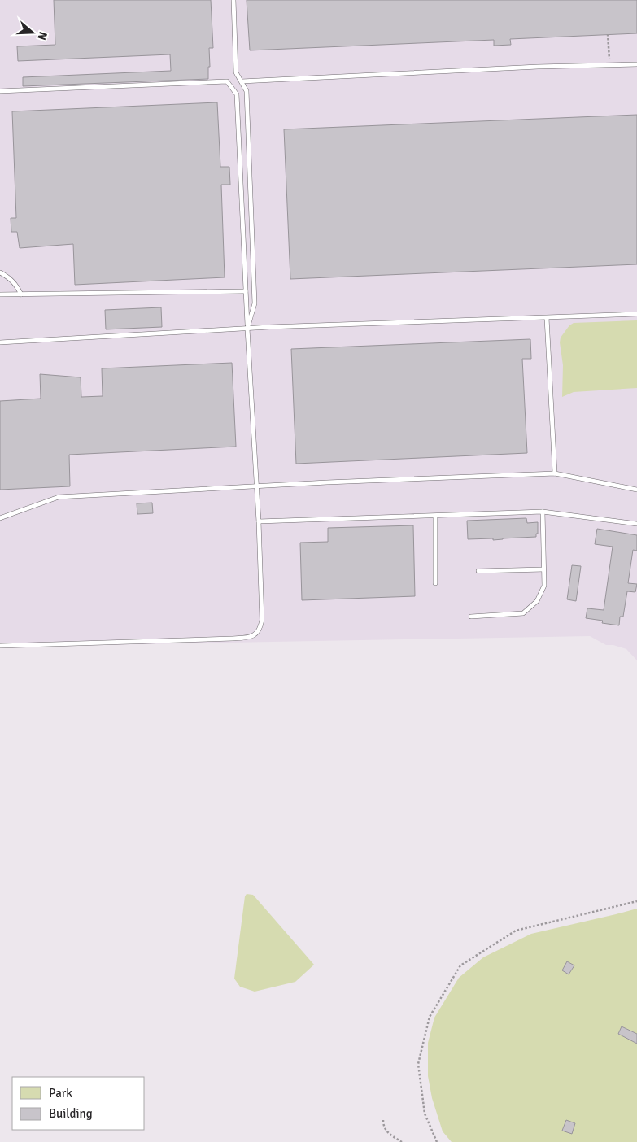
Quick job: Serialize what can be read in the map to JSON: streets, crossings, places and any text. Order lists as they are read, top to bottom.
{
  "legend": ["Park", "Building"],
  "north": "right"
}
